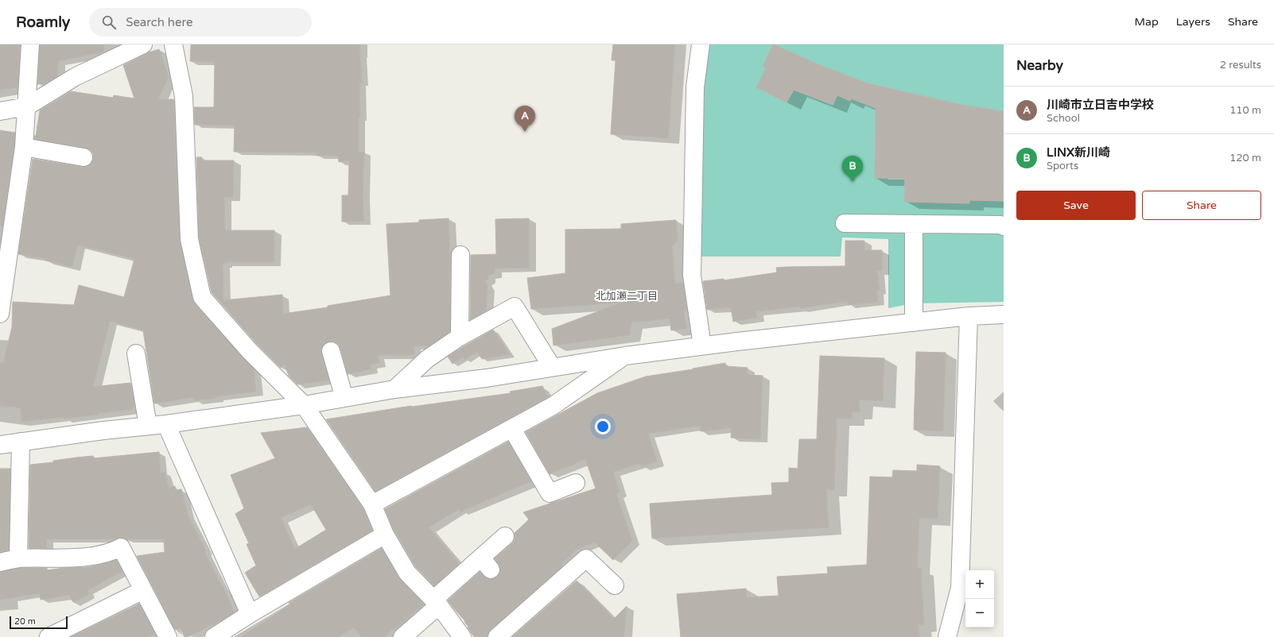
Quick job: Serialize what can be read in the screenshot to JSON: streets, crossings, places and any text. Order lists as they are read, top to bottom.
{
  "districts": ["北加瀬二丁目"],
  "scale_bar": "20 m",
  "page": {
    "header": "Roamly",
    "search": "Search here",
    "nav": ["Map", "Layers", "Share"],
    "heading": ["Nearby", "2 results"],
    "list": [
      {
        "mark": "A",
        "name": "川崎市立日吉中学校",
        "note": "School",
        "value": "110 m"
      },
      {
        "mark": "B",
        "name": "LINX新川崎",
        "note": "Sports",
        "value": "120 m"
      }
    ],
    "pins": ["A", "B"],
    "buttons": ["Save", "Share"],
    "map_buttons": ["+", "−"],
    "scale": "20 m"
  }
}
